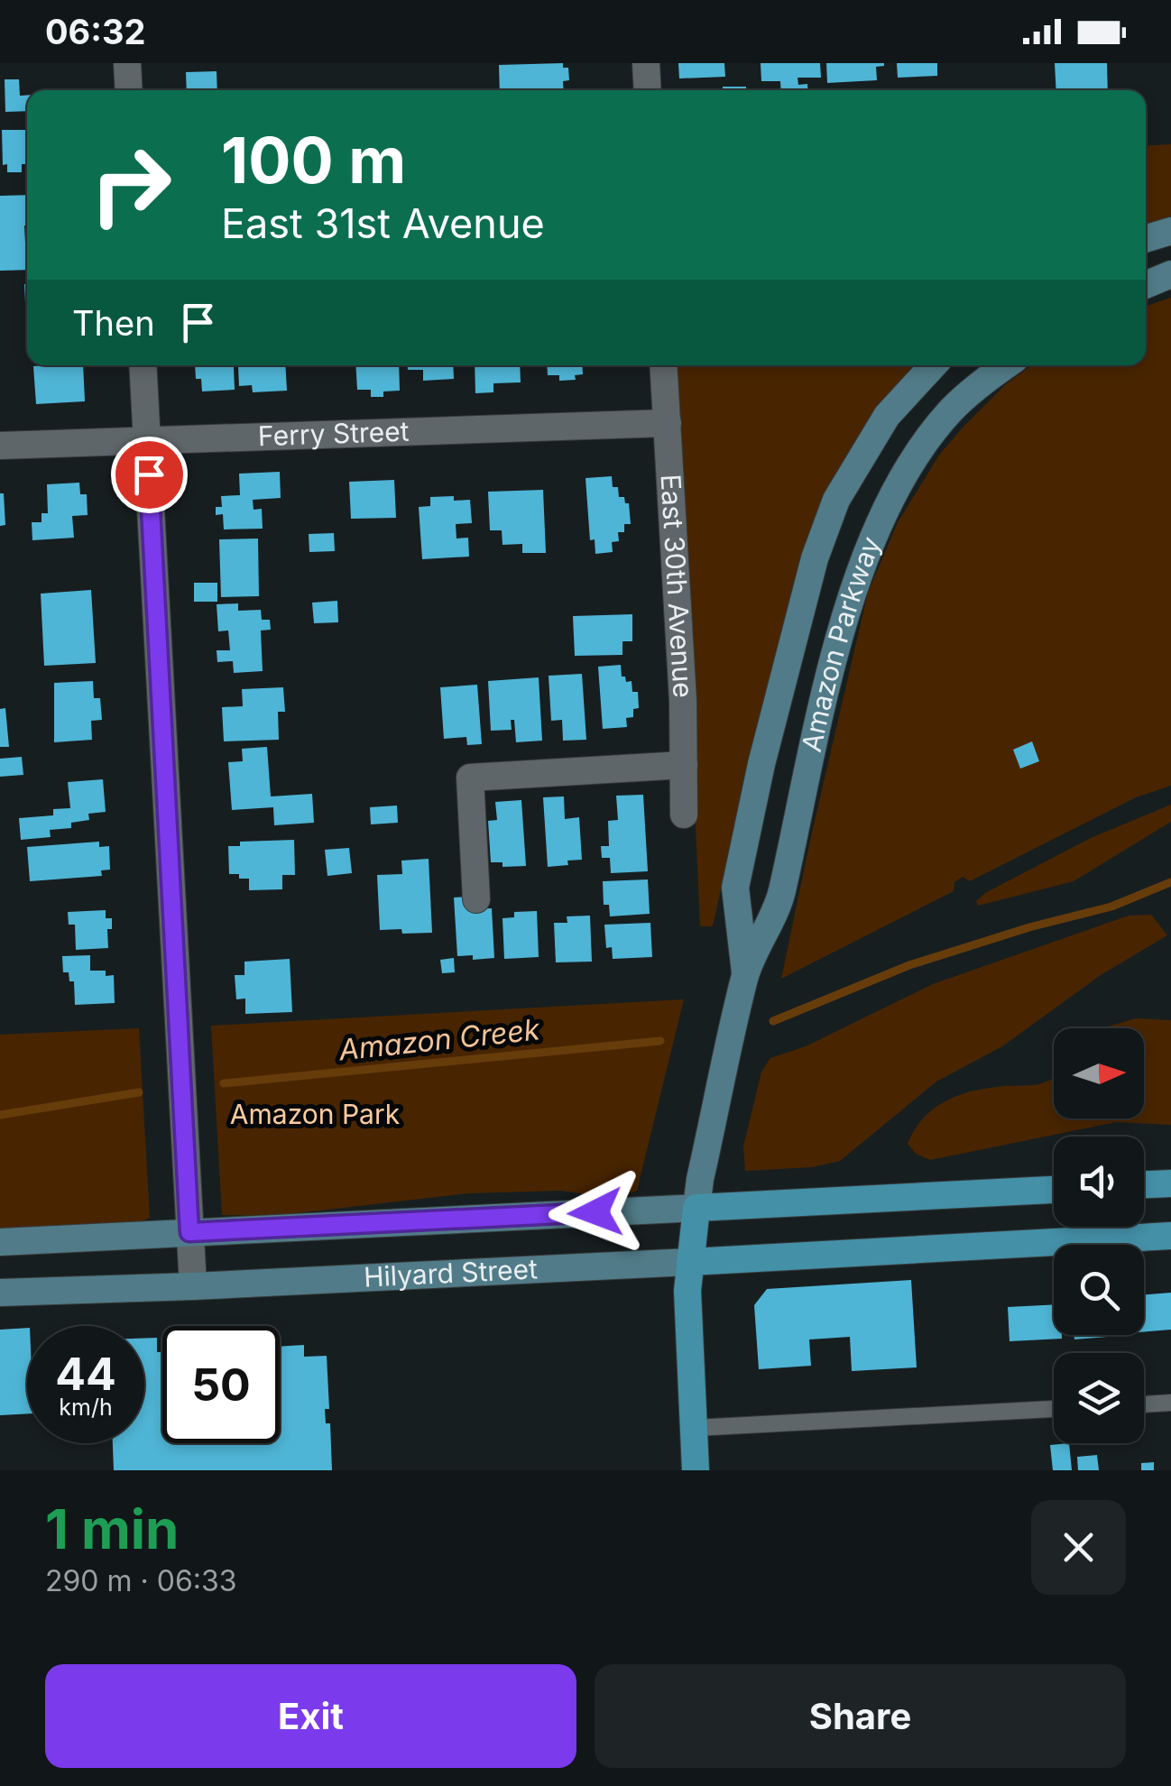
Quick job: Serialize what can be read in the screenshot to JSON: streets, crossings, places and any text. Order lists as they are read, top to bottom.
{
  "streets": {
    "main road": ["Amazon Parkway", "Hilyard Street"],
    "street": ["Ferry Street", "East 30th Avenue"]
  },
  "crossings": [
    ["Ferry Street", "East 30th Avenue"],
    ["Amazon Parkway", "Hilyard Street"]
  ],
  "water": ["Amazon Creek"],
  "parks": ["Amazon Park"],
  "north": "right",
  "page": {
    "status": "06:32",
    "turn": ["100 m", "East 31st Avenue"],
    "then": "Then",
    "speed": "44 km/h",
    "limit": "50",
    "heading": ["1 min", "290 m · 06:33"],
    "buttons": ["Exit", "Share"]
  }
}
